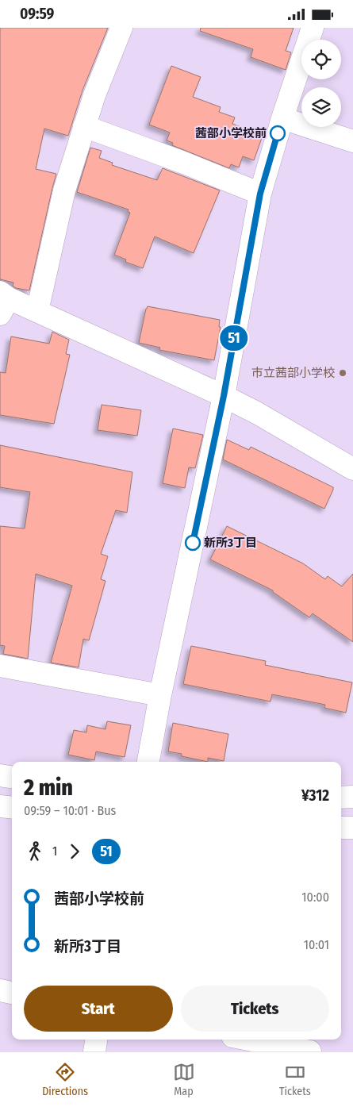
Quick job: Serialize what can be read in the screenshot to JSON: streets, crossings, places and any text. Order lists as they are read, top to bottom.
{
  "places": ["茜部小学校前", "市立茜部小学校", "新所3丁目"],
  "lines": ["bus line 51"],
  "page": {
    "status": "09:59",
    "on_map": "51",
    "heading": ["2 min", "09:59 – 10:01 · Bus", "¥312"],
    "legs": ["1", "51"],
    "list": [
      {
        "name": "茜部小学校前",
        "value": "10:00"
      },
      {
        "name": "新所3丁目",
        "value": "10:01"
      }
    ],
    "buttons": ["Start", "Tickets"],
    "tabs": ["Directions", "Map", "Tickets"]
  }
}
